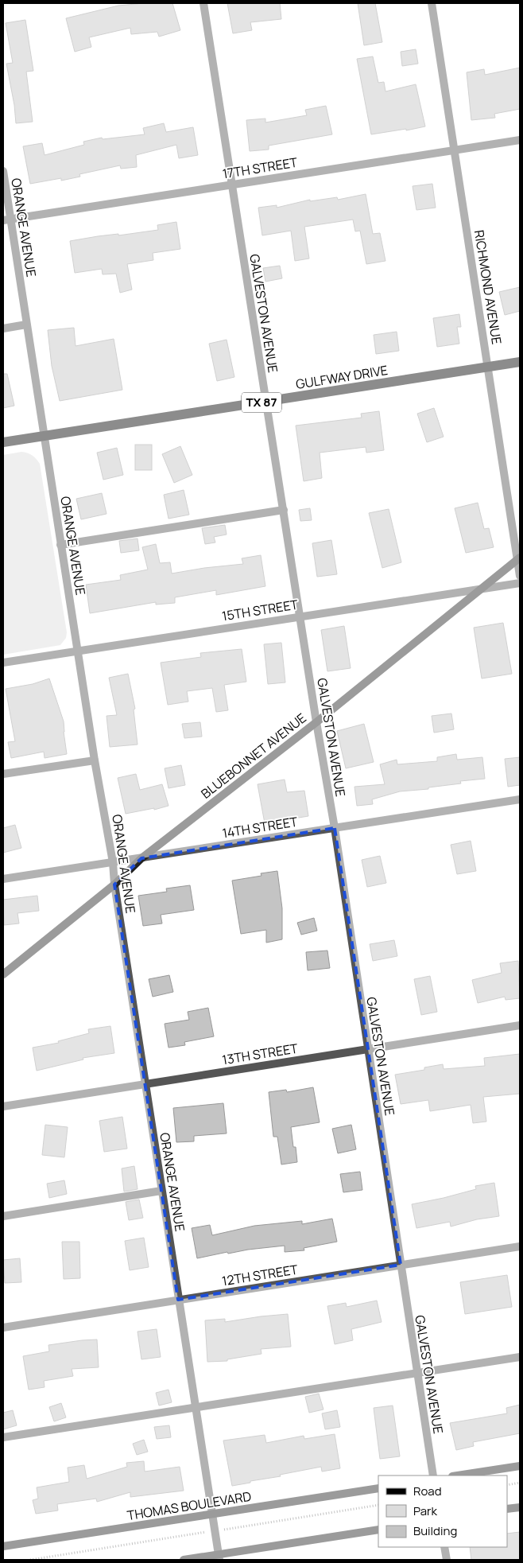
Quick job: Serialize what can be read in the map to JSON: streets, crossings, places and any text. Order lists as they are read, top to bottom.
{
  "streets": {
    "main road": [
      "GULFWAY DRIVE",
      "TX 87",
      "BLUEBONNET AVENUE",
      "THOMAS BOULEVARD"
    ],
    "street": [
      "17TH STREET",
      "ORANGE AVENUE",
      "RICHMOND AVENUE",
      "GALVESTON AVENUE",
      "15TH STREET",
      "14TH STREET",
      "13TH STREET",
      "12TH STREET"
    ]
  },
  "crossings": [
    ["17TH STREET", "ORANGE AVENUE"],
    ["17TH STREET", "RICHMOND AVENUE"],
    ["17TH STREET", "GALVESTON AVENUE"],
    ["ORANGE AVENUE", "GULFWAY DRIVE"],
    ["ORANGE AVENUE", "15TH STREET"],
    ["ORANGE AVENUE", "BLUEBONNET AVENUE"],
    ["ORANGE AVENUE", "14TH STREET"],
    ["ORANGE AVENUE", "13TH STREET"],
    ["ORANGE AVENUE", "12TH STREET"],
    ["ORANGE AVENUE", "THOMAS BOULEVARD"],
    ["RICHMOND AVENUE", "GULFWAY DRIVE"],
    ["RICHMOND AVENUE", "BLUEBONNET AVENUE"],
    ["GALVESTON AVENUE", "GULFWAY DRIVE"],
    ["GALVESTON AVENUE", "15TH STREET"],
    ["GALVESTON AVENUE", "BLUEBONNET AVENUE"],
    ["GALVESTON AVENUE", "14TH STREET"],
    ["GALVESTON AVENUE", "13TH STREET"],
    ["GALVESTON AVENUE", "12TH STREET"],
    ["15TH STREET", "BLUEBONNET AVENUE"],
    ["BLUEBONNET AVENUE", "14TH STREET"]
  ],
  "legend": ["Road", "Park", "Building"]
}
